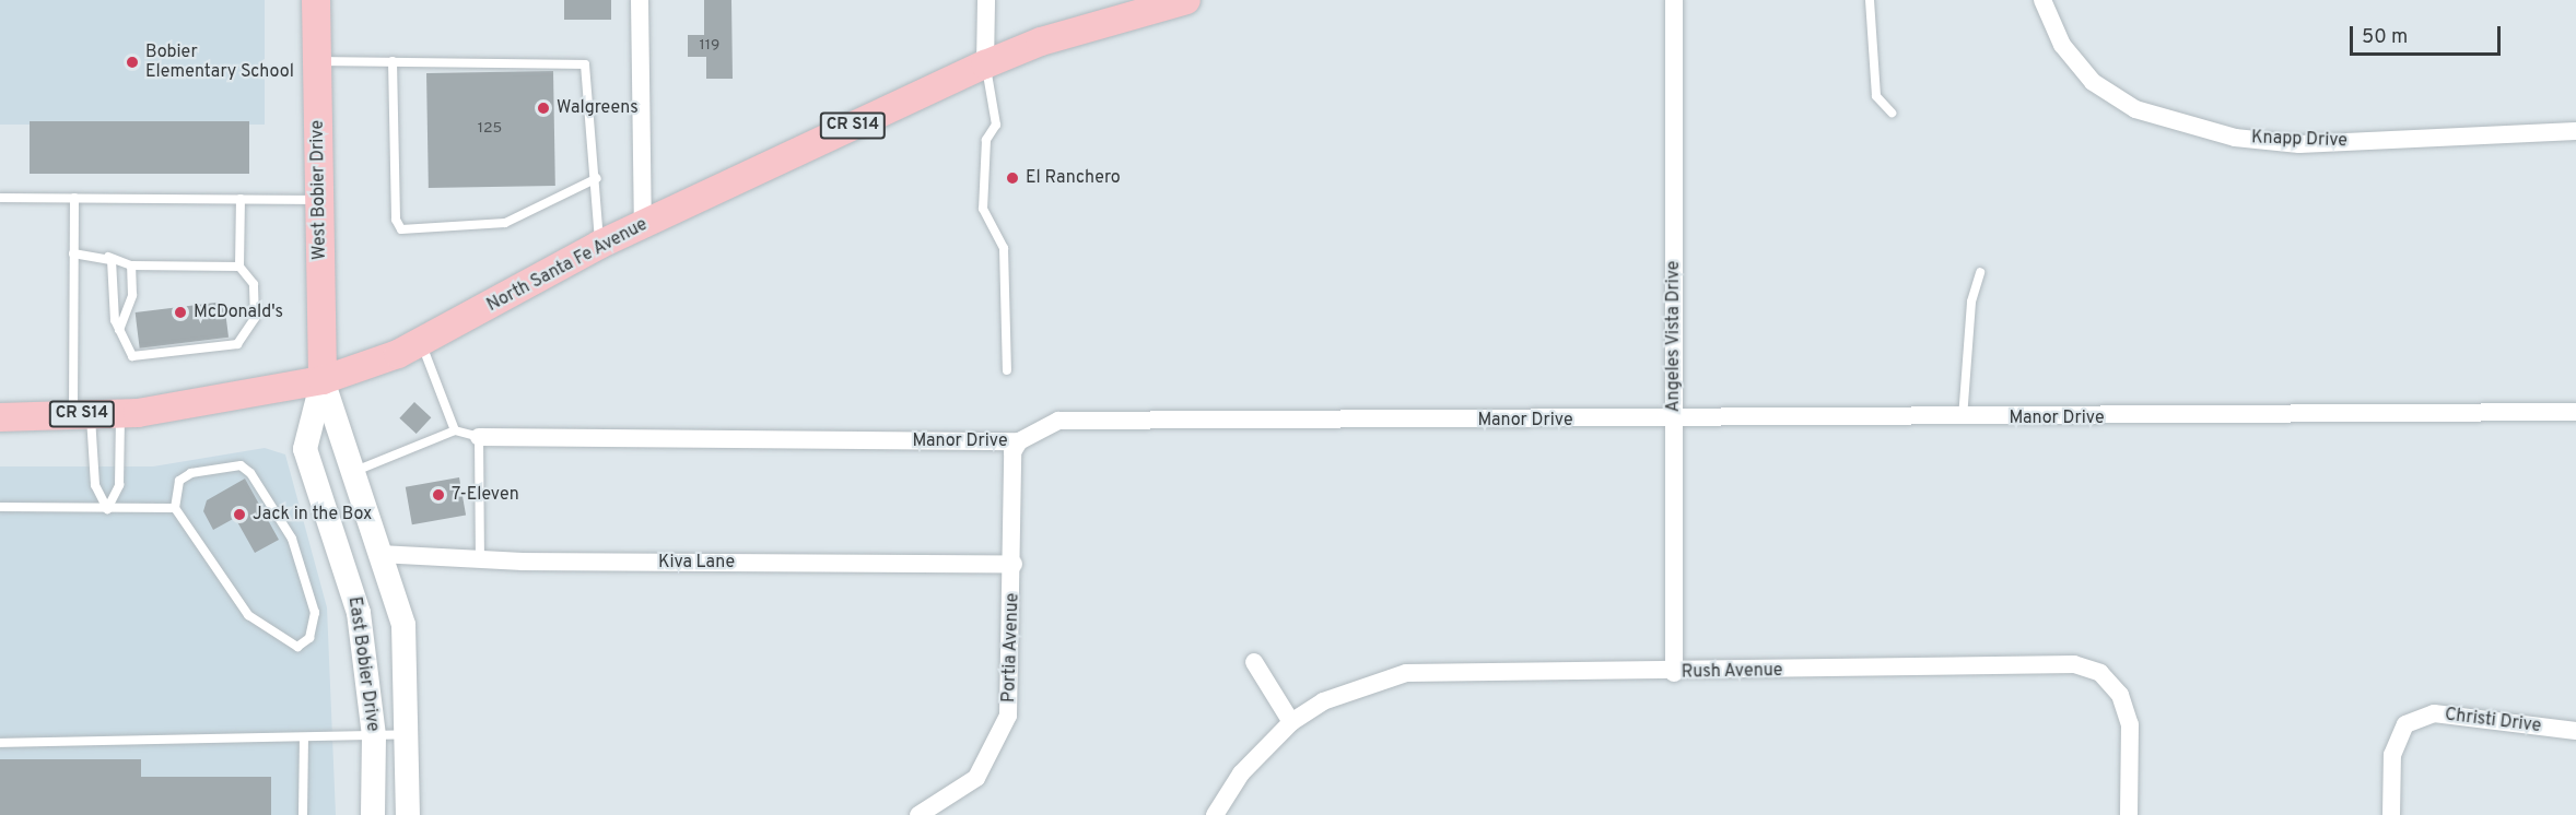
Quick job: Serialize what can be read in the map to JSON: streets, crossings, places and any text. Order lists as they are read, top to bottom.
{
  "streets": {
    "main road": [
      "CR S14",
      "West Bobier Drive",
      "North Santa Fe Avenue",
      "East Bobier Drive"
    ],
    "street": [
      "Knapp Drive",
      "Angeles Vista Drive",
      "Manor Drive",
      "Kiva Lane",
      "Portia Avenue",
      "Rush Avenue",
      "Christi Drive"
    ]
  },
  "crossings": [
    ["West Bobier Drive", "North Santa Fe Avenue"],
    ["West Bobier Drive", "East Bobier Drive"],
    ["North Santa Fe Avenue", "East Bobier Drive"],
    ["Angeles Vista Drive", "Manor Drive"],
    ["Angeles Vista Drive", "Rush Avenue"],
    ["Manor Drive", "Portia Avenue"],
    ["Kiva Lane", "Portia Avenue"],
    ["Kiva Lane", "East Bobier Drive"]
  ],
  "places": [
    "Bobier Elementary School",
    "Walgreens",
    "El Ranchero",
    "McDonald's",
    "7-Eleven",
    "Jack in the Box"
  ],
  "house_numbers": ["119", "125"],
  "scale_bar": "50 m"
}
